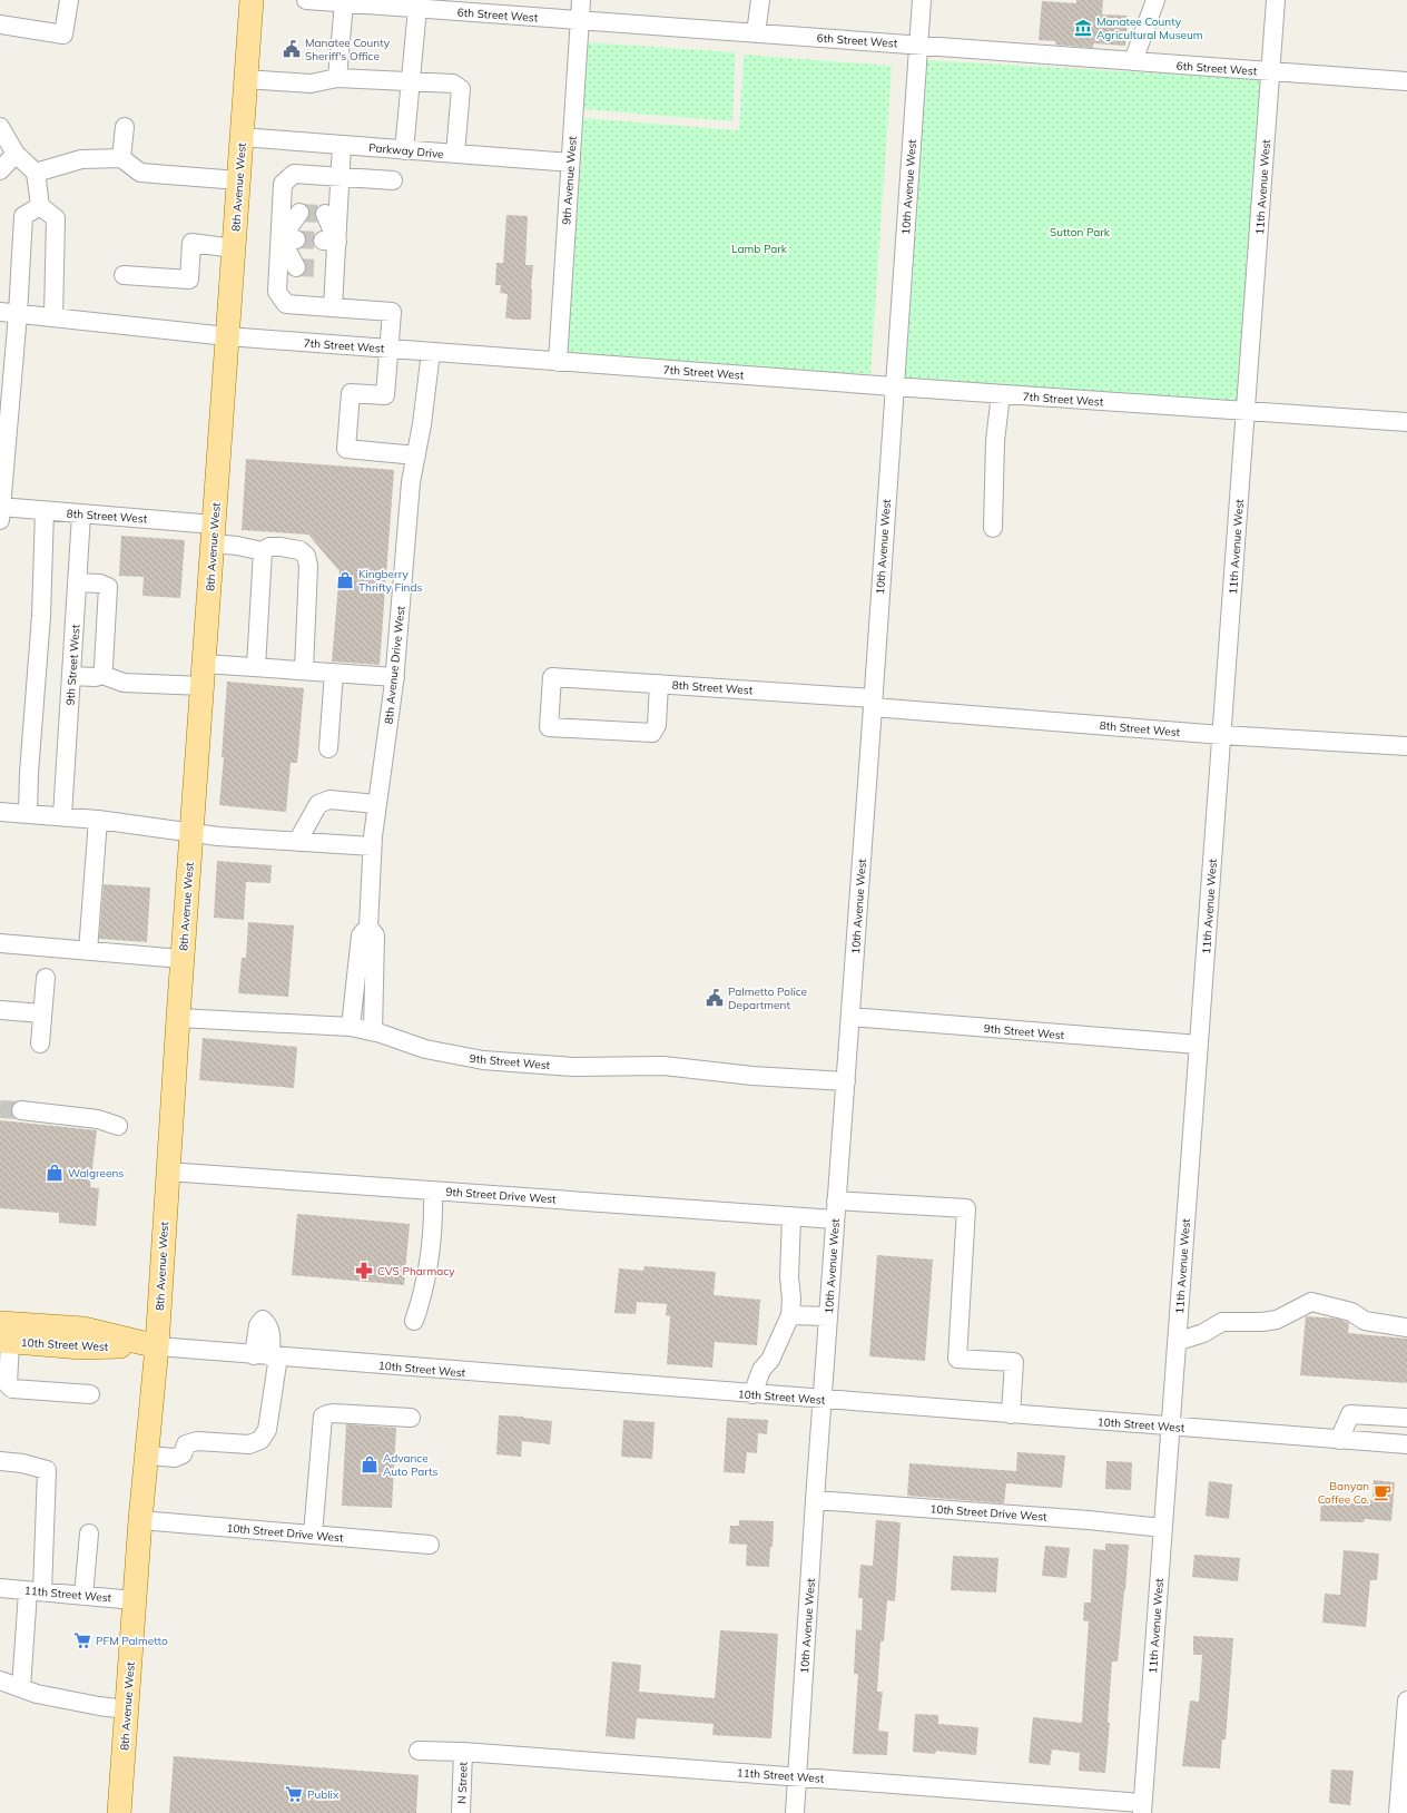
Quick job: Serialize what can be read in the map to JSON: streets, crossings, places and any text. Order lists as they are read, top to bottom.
{
  "streets": {
    "main road": ["8th Avenue West", "10th Street West"],
    "street": [
      "6th Street West",
      "Parkway Drive",
      "9th Avenue West",
      "10th Avenue West",
      "11th Avenue West",
      "7th Street West",
      "8th Street West",
      "9th Street West",
      "8th Avenue Drive West",
      "9th Street Drive West",
      "10th Street Drive West",
      "11th Street West",
      "N Street"
    ]
  },
  "crossings": [
    ["6th Street West", "9th Avenue West"],
    ["6th Street West", "10th Avenue West"],
    ["6th Street West", "11th Avenue West"],
    ["Parkway Drive", "9th Avenue West"],
    ["Parkway Drive", "8th Avenue West"],
    ["9th Avenue West", "7th Street West"],
    ["8th Avenue West", "7th Street West"],
    ["8th Avenue West", "8th Street West"],
    ["8th Avenue West", "9th Street West"],
    ["8th Avenue West", "9th Street Drive West"],
    ["8th Avenue West", "10th Street West"],
    ["8th Avenue West", "10th Street Drive West"],
    ["8th Avenue West", "11th Street West"],
    ["10th Avenue West", "7th Street West"],
    ["10th Avenue West", "8th Street West"],
    ["10th Avenue West", "9th Street West"],
    ["10th Avenue West", "9th Street Drive West"],
    ["10th Avenue West", "10th Street West"],
    ["10th Avenue West", "10th Street Drive West"],
    ["10th Avenue West", "11th Street West"],
    ["11th Avenue West", "7th Street West"],
    ["11th Avenue West", "8th Street West"],
    ["11th Avenue West", "9th Street West"],
    ["11th Avenue West", "10th Street West"],
    ["11th Avenue West", "10th Street Drive West"],
    ["11th Avenue West", "11th Street West"],
    ["7th Street West", "8th Avenue Drive West"],
    ["8th Street West", "9th Street West"],
    ["9th Street West", "8th Avenue Drive West"],
    ["11th Street West", "N Street"]
  ],
  "parks": ["Sutton Park", "Lamb Park"],
  "places": {
    "museum": ["Manatee County Agricultural Museum"],
    "public building": ["Manatee County Sheriff's Office", "Palmetto Police Department"],
    "shop": ["Kingberry Thrifty Finds", "Walgreens", "Advance Auto Parts"],
    "pharmacy": ["CVS Pharmacy"],
    "cafe": ["Banyan Coffee Co."],
    "supermarket": ["PFM Palmetto", "Publix"]
  }
}
